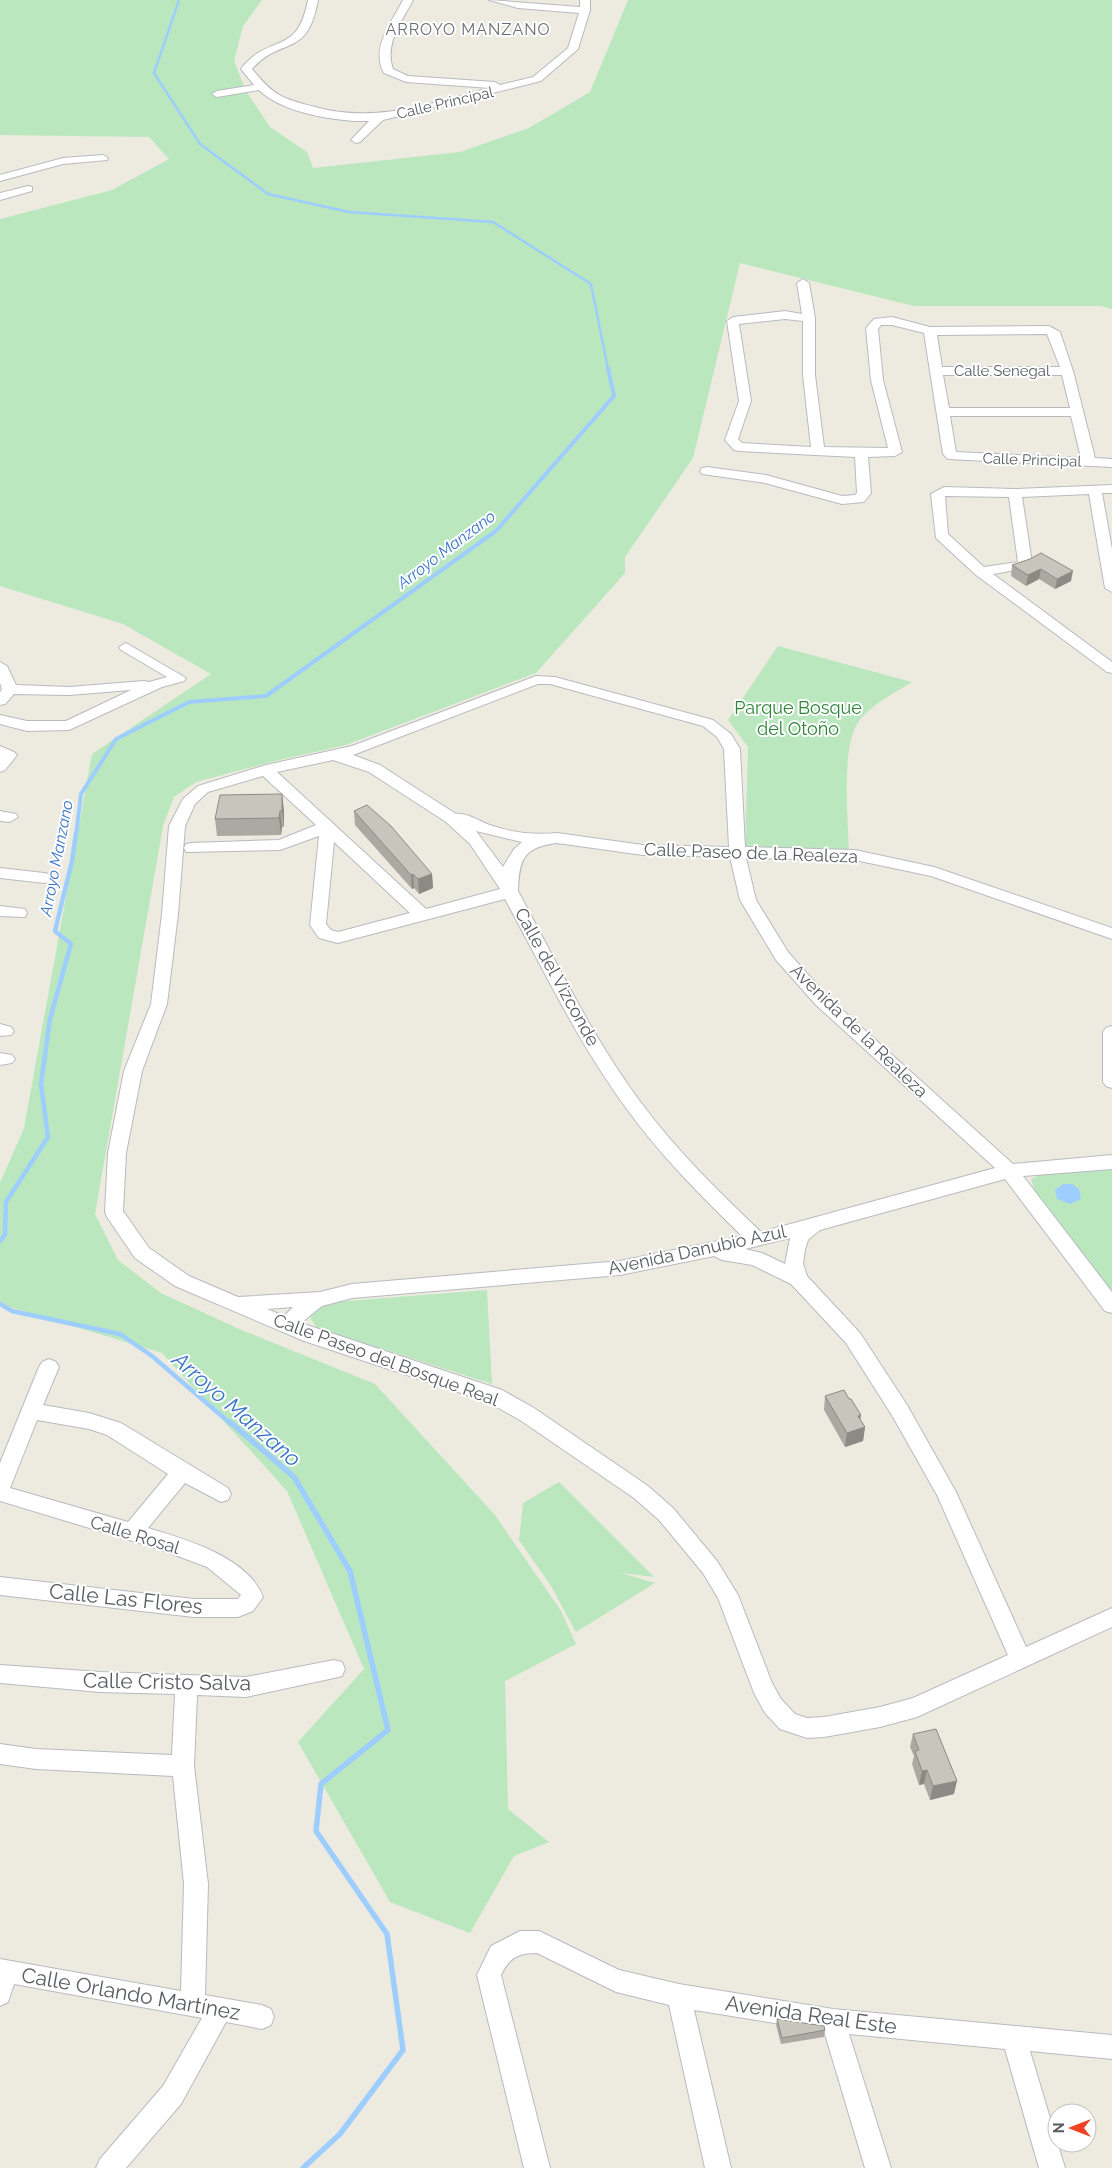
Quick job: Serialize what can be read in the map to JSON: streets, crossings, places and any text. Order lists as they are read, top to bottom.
{
  "streets": {
    "street": [
      "Calle Principal",
      "Calle Senegal",
      "Calle Paseo de la Realeza",
      "Calle del Vizconde",
      "Avenida de la Realeza",
      "Avenida Danubio Azul",
      "Calle Paseo del Bosque Real",
      "Calle Rosal",
      "Calle Las Flores",
      "Calle Cristo Salva",
      "Calle Orlando Martínez",
      "Avenida Real Este"
    ]
  },
  "crossings": [
    ["Calle Paseo de la Realeza", "Calle del Vizconde"],
    ["Calle Paseo de la Realeza", "Avenida de la Realeza"],
    ["Calle del Vizconde", "Avenida Danubio Azul"],
    ["Calle del Vizconde", "Calle Paseo del Bosque Real"],
    ["Avenida de la Realeza", "Avenida Danubio Azul"],
    ["Avenida de la Realeza", "Calle Paseo del Bosque Real"],
    ["Avenida Danubio Azul", "Calle Paseo del Bosque Real"],
    ["Calle Rosal", "Calle Las Flores"]
  ],
  "districts": ["ARROYO MANZANO"],
  "water": ["Arroyo Manzano"],
  "parks": ["Parque Bosque del Otoño"],
  "north": "left"
}
